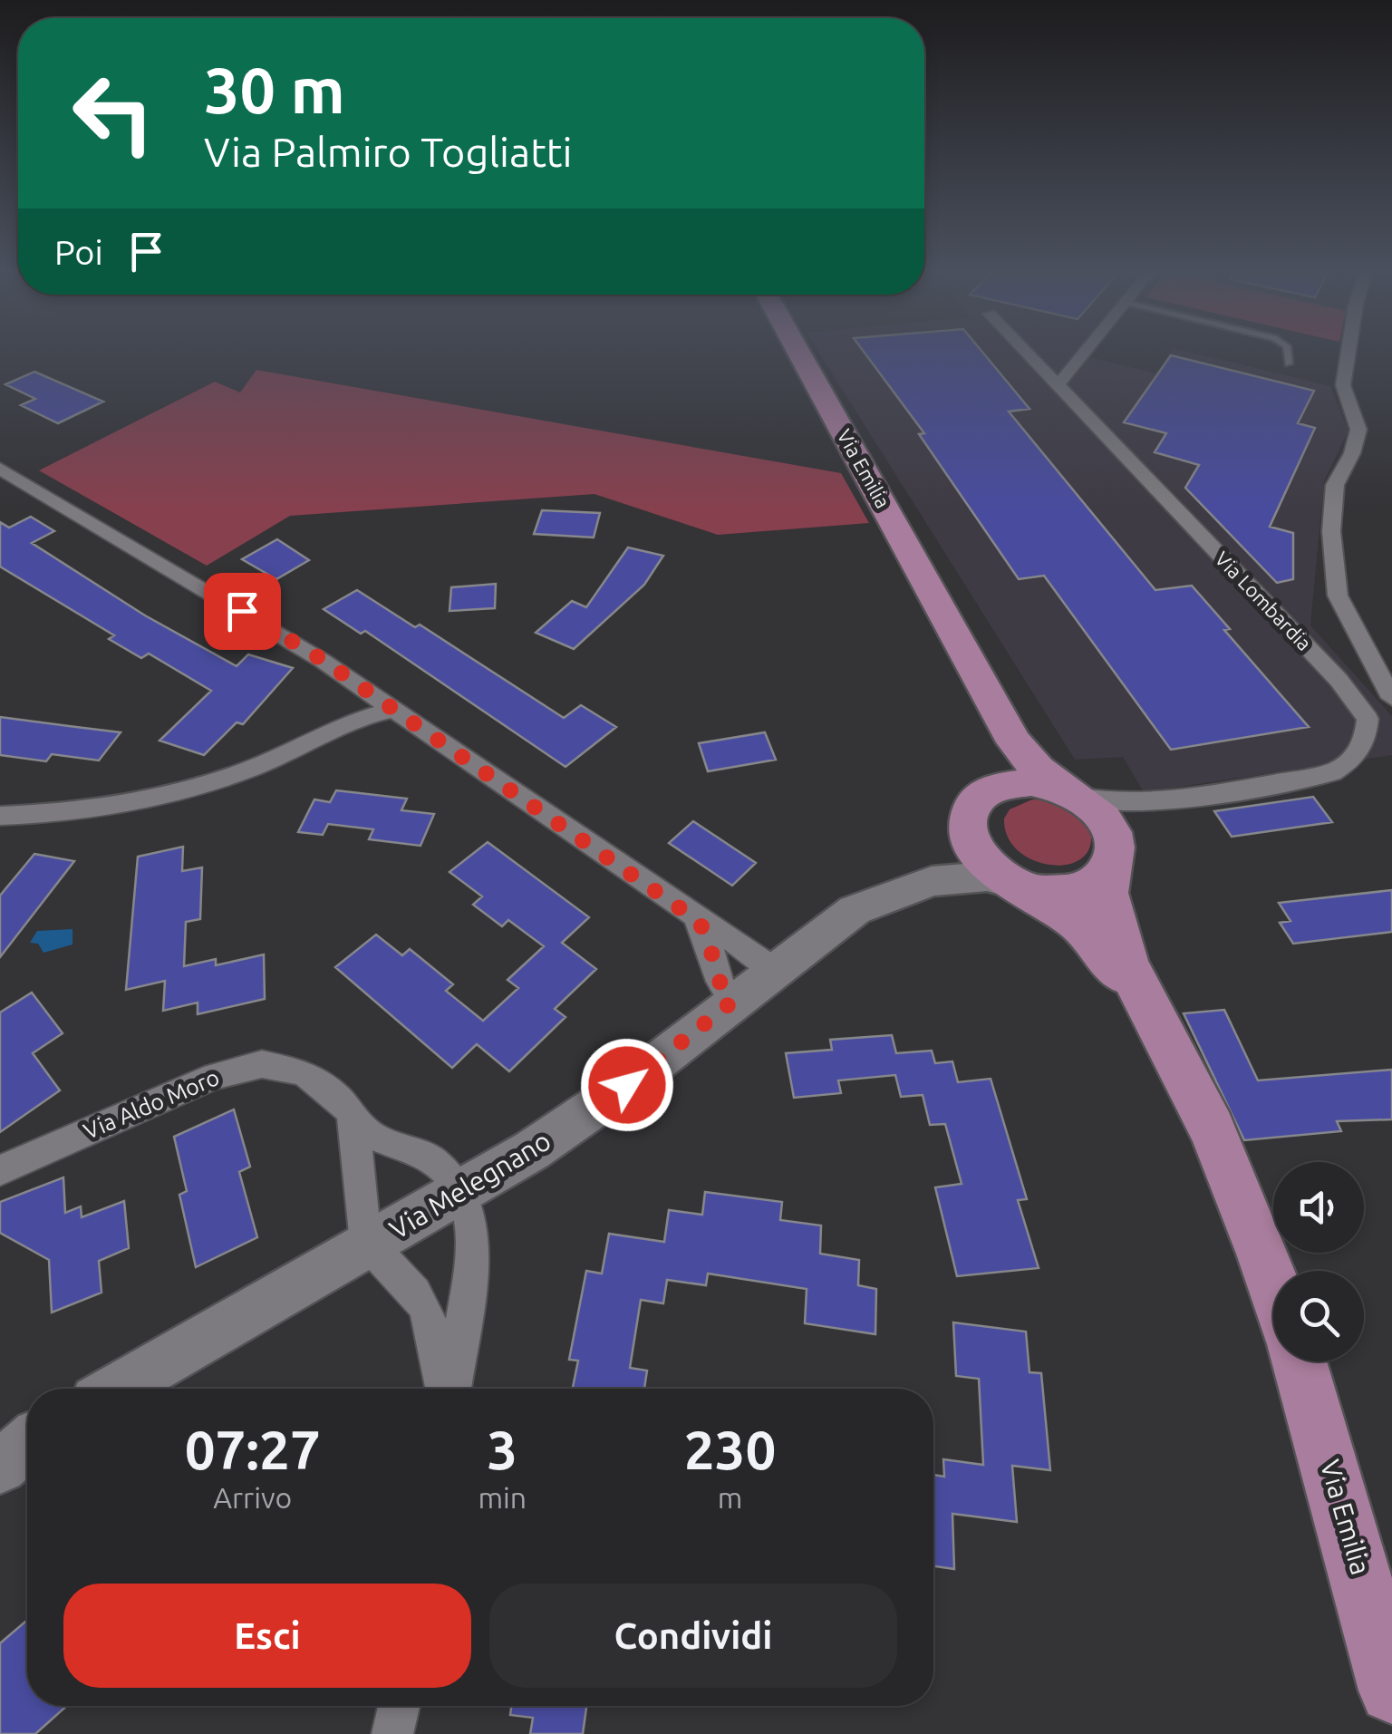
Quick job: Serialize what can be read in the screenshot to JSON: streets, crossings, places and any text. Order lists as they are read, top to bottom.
{
  "streets": {
    "main road": ["Via Emilia"],
    "street": ["Via Lombardia", "Via Aldo Moro", "Via Melegnano"]
  },
  "crossings": [
    ["Via Emilia", "Via Melegnano"],
    ["Via Aldo Moro", "Via Melegnano"]
  ],
  "page": {
    "turn": ["30 m", "Via Palmiro Togliatti"],
    "then": "Poi",
    "eta": [
      "07:27",
      "Arrivo",
      "3",
      "min",
      "230",
      "m"
    ],
    "buttons": ["Esci", "Condividi"]
  }
}
